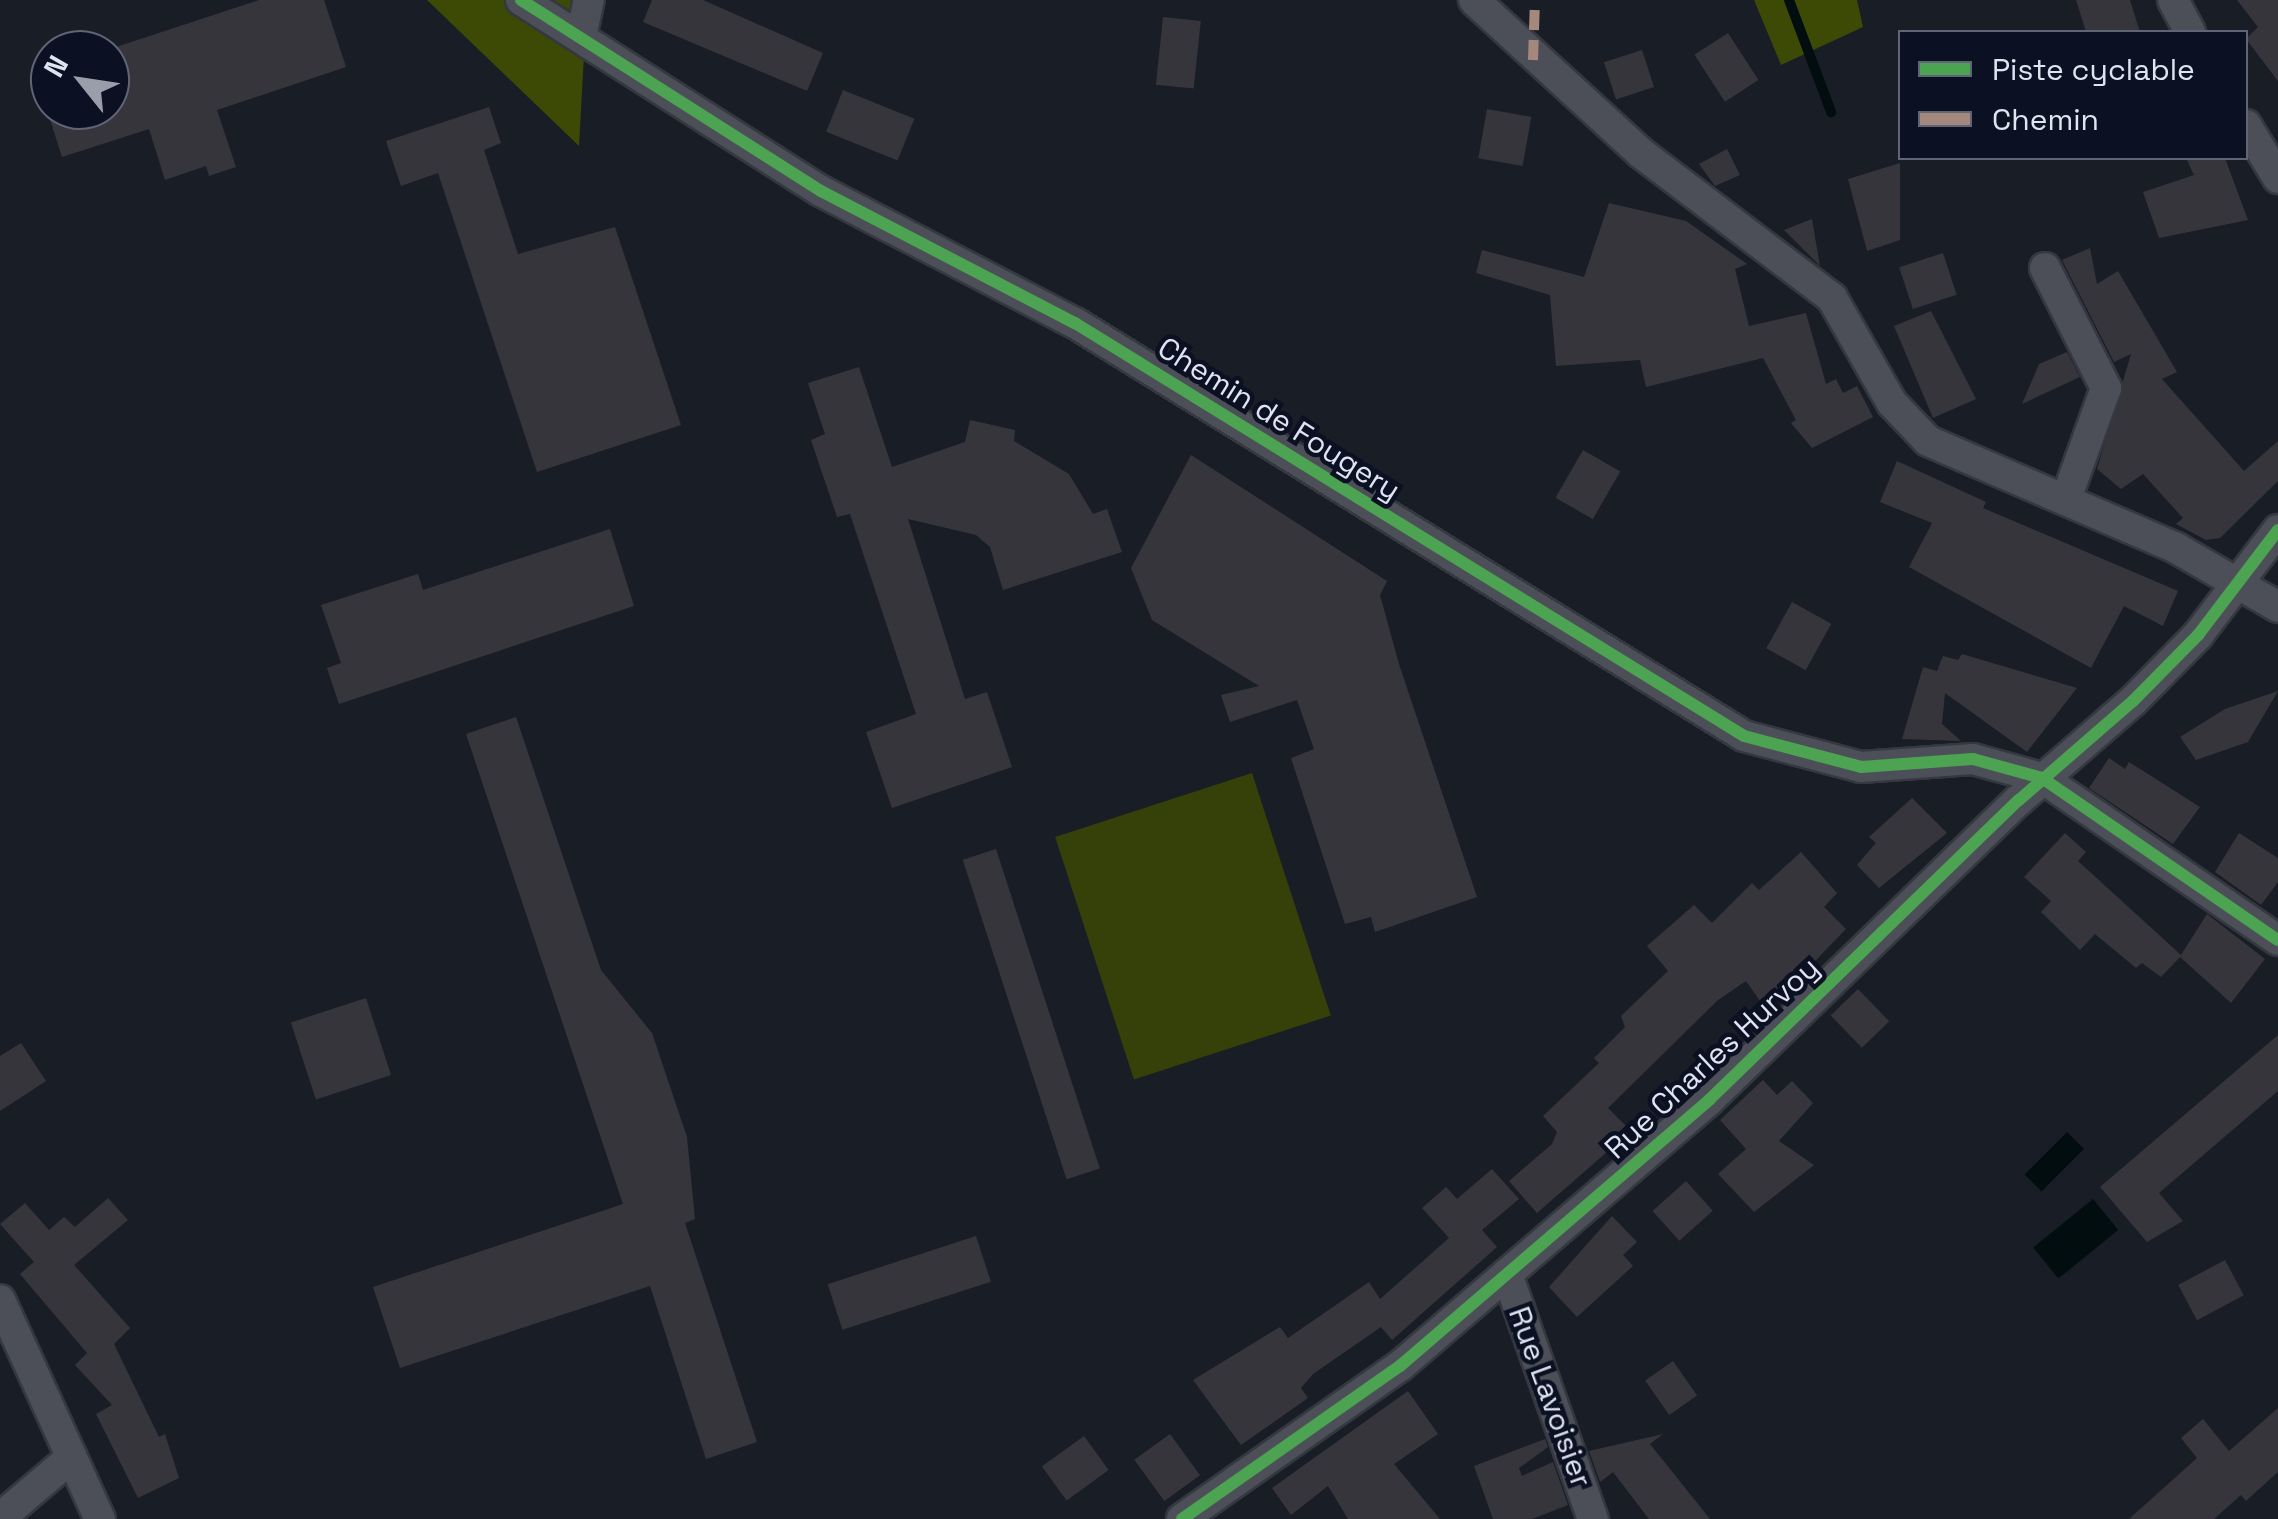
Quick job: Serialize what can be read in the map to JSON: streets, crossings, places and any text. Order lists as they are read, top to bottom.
{
  "streets": {
    "street": ["Chemin de Fougery", "Rue Charles Hurvoy", "Rue Lavoisier"]
  },
  "crossings": [
    ["Chemin de Fougery", "Rue Charles Hurvoy"],
    ["Rue Charles Hurvoy", "Rue Lavoisier"]
  ],
  "legend": ["Piste cyclable", "Chemin"],
  "north": "top left"
}
